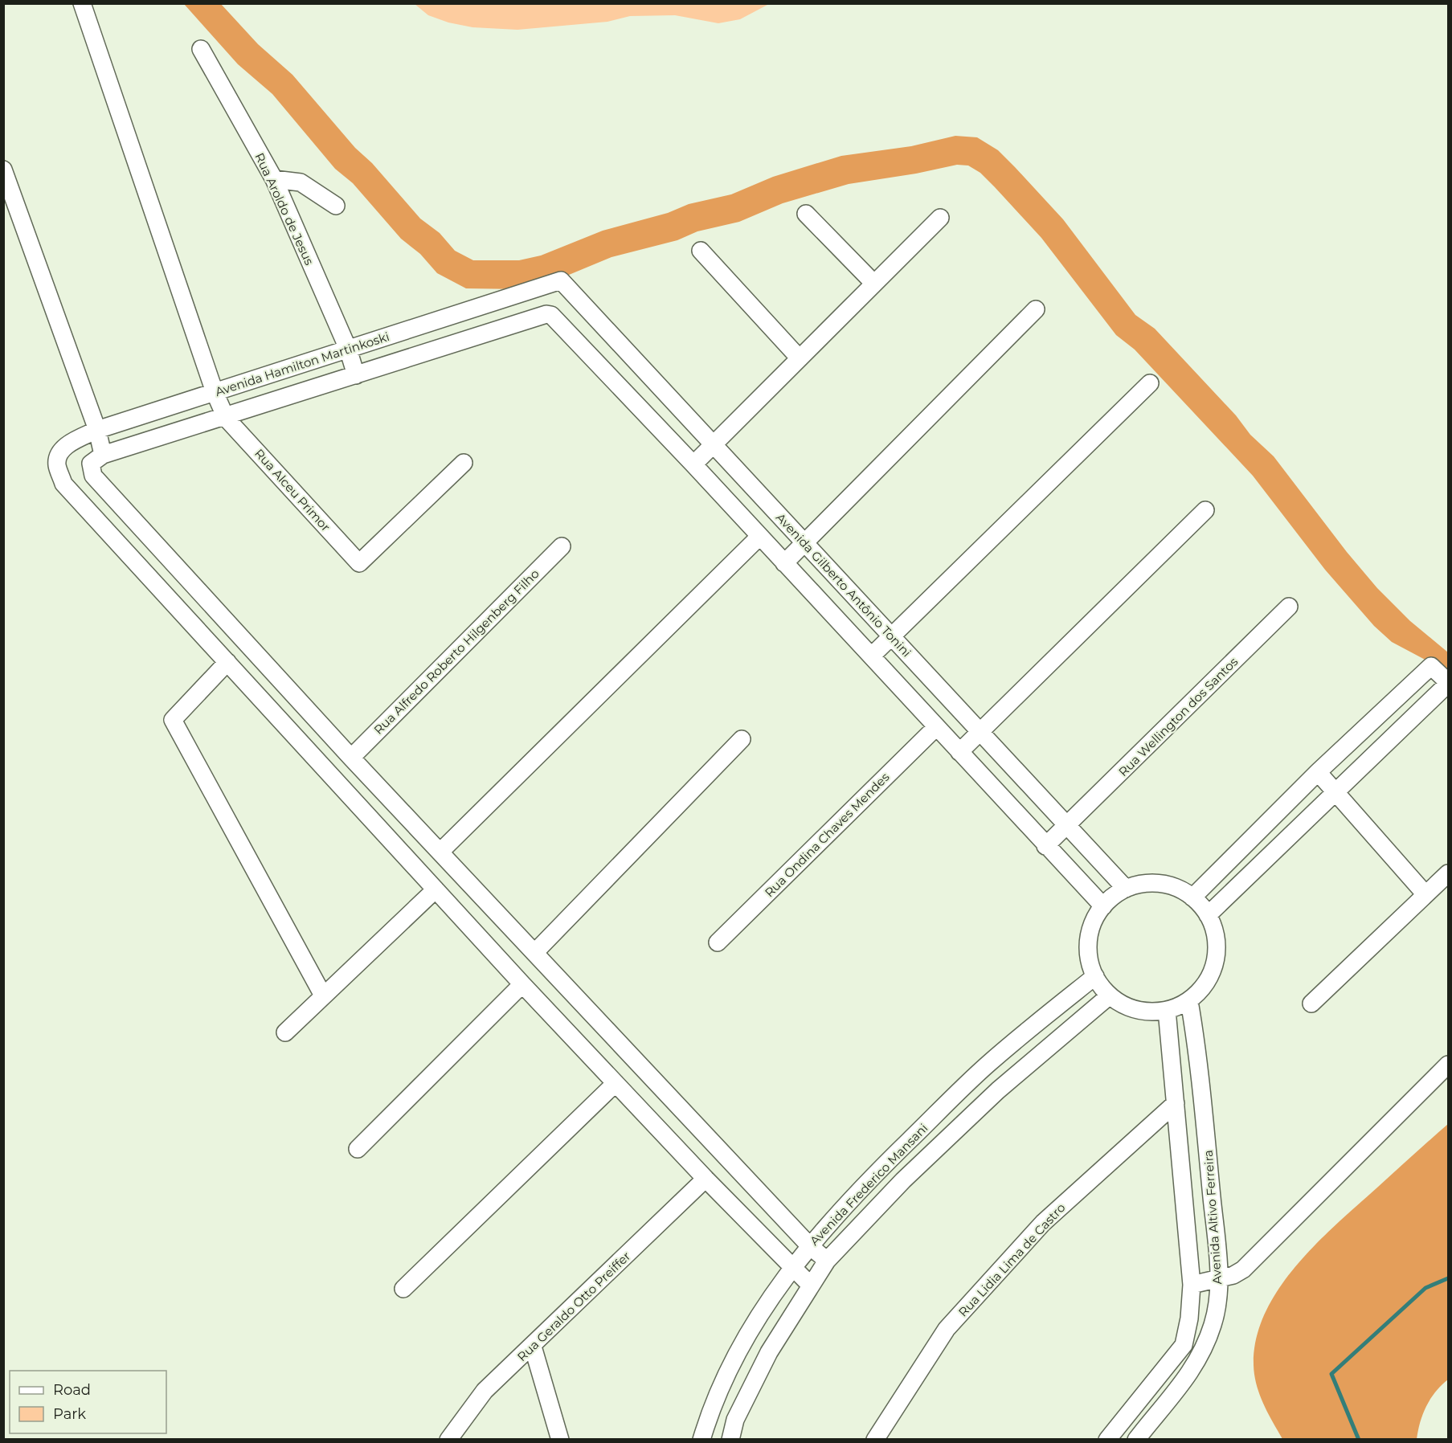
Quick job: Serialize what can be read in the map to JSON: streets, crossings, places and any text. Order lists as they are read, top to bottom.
{
  "streets": {
    "street": [
      "Rua Aroldo de Jesus",
      "Avenida Hamilton Martinkoski",
      "Rua Alceu Primor",
      "Avenida Gilberto Antônio Tonini",
      "Rua Alfredo Roberto Hilgenberg Filho",
      "Rua Wellington dos Santos",
      "Rua Ondina Chaves Mendes",
      "Avenida Frederico Mansani",
      "Avenida Altivo Ferreira",
      "Rua Lidia Lima de Castro",
      "Rua Geraldo Otto Preiffer"
    ]
  },
  "crossings": [
    ["Rua Aroldo de Jesus", "Avenida Hamilton Martinkoski"],
    ["Avenida Hamilton Martinkoski", "Rua Alceu Primor"],
    ["Avenida Hamilton Martinkoski", "Avenida Gilberto Antônio Tonini"],
    ["Avenida Gilberto Antônio Tonini", "Rua Wellington dos Santos"],
    ["Avenida Gilberto Antônio Tonini", "Avenida Frederico Mansani"],
    ["Avenida Gilberto Antônio Tonini", "Avenida Altivo Ferreira"],
    ["Avenida Frederico Mansani", "Avenida Altivo Ferreira"]
  ],
  "legend": ["Road", "Park"]
}
